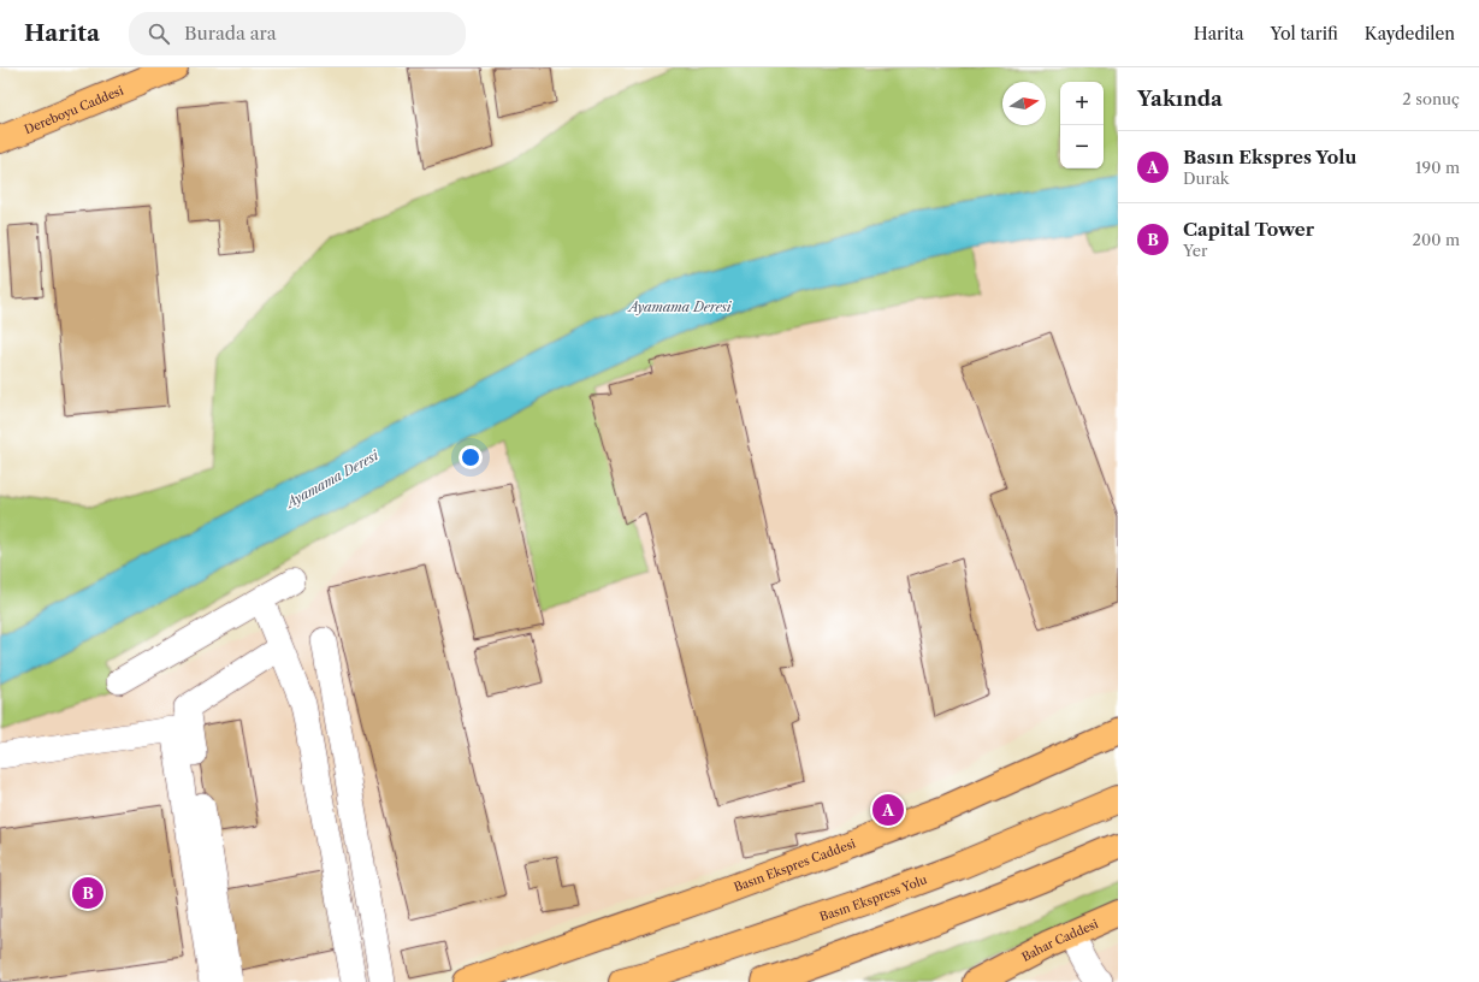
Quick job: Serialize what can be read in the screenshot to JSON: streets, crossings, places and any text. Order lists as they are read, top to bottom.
{
  "streets": {
    "main road": [
      "Dereboyu Caddesi",
      "Basın Ekspres Caddesi",
      "Basın Ekspress Yolu",
      "Bahar Caddesi"
    ]
  },
  "water": ["Ayamama Deresi"],
  "north": "right",
  "page": {
    "header": "Harita",
    "search": "Burada ara",
    "nav": ["Harita", "Yol tarifi", "Kaydedilen"],
    "heading": ["Yakında", "2 sonuç"],
    "map_buttons": ["+", "−"],
    "list": [
      {
        "mark": "A",
        "name": "Basın Ekspres Yolu",
        "note": "Durak",
        "value": "190 m"
      },
      {
        "mark": "B",
        "name": "Capital Tower",
        "note": "Yer",
        "value": "200 m"
      }
    ],
    "pins": ["A", "B"]
  }
}
